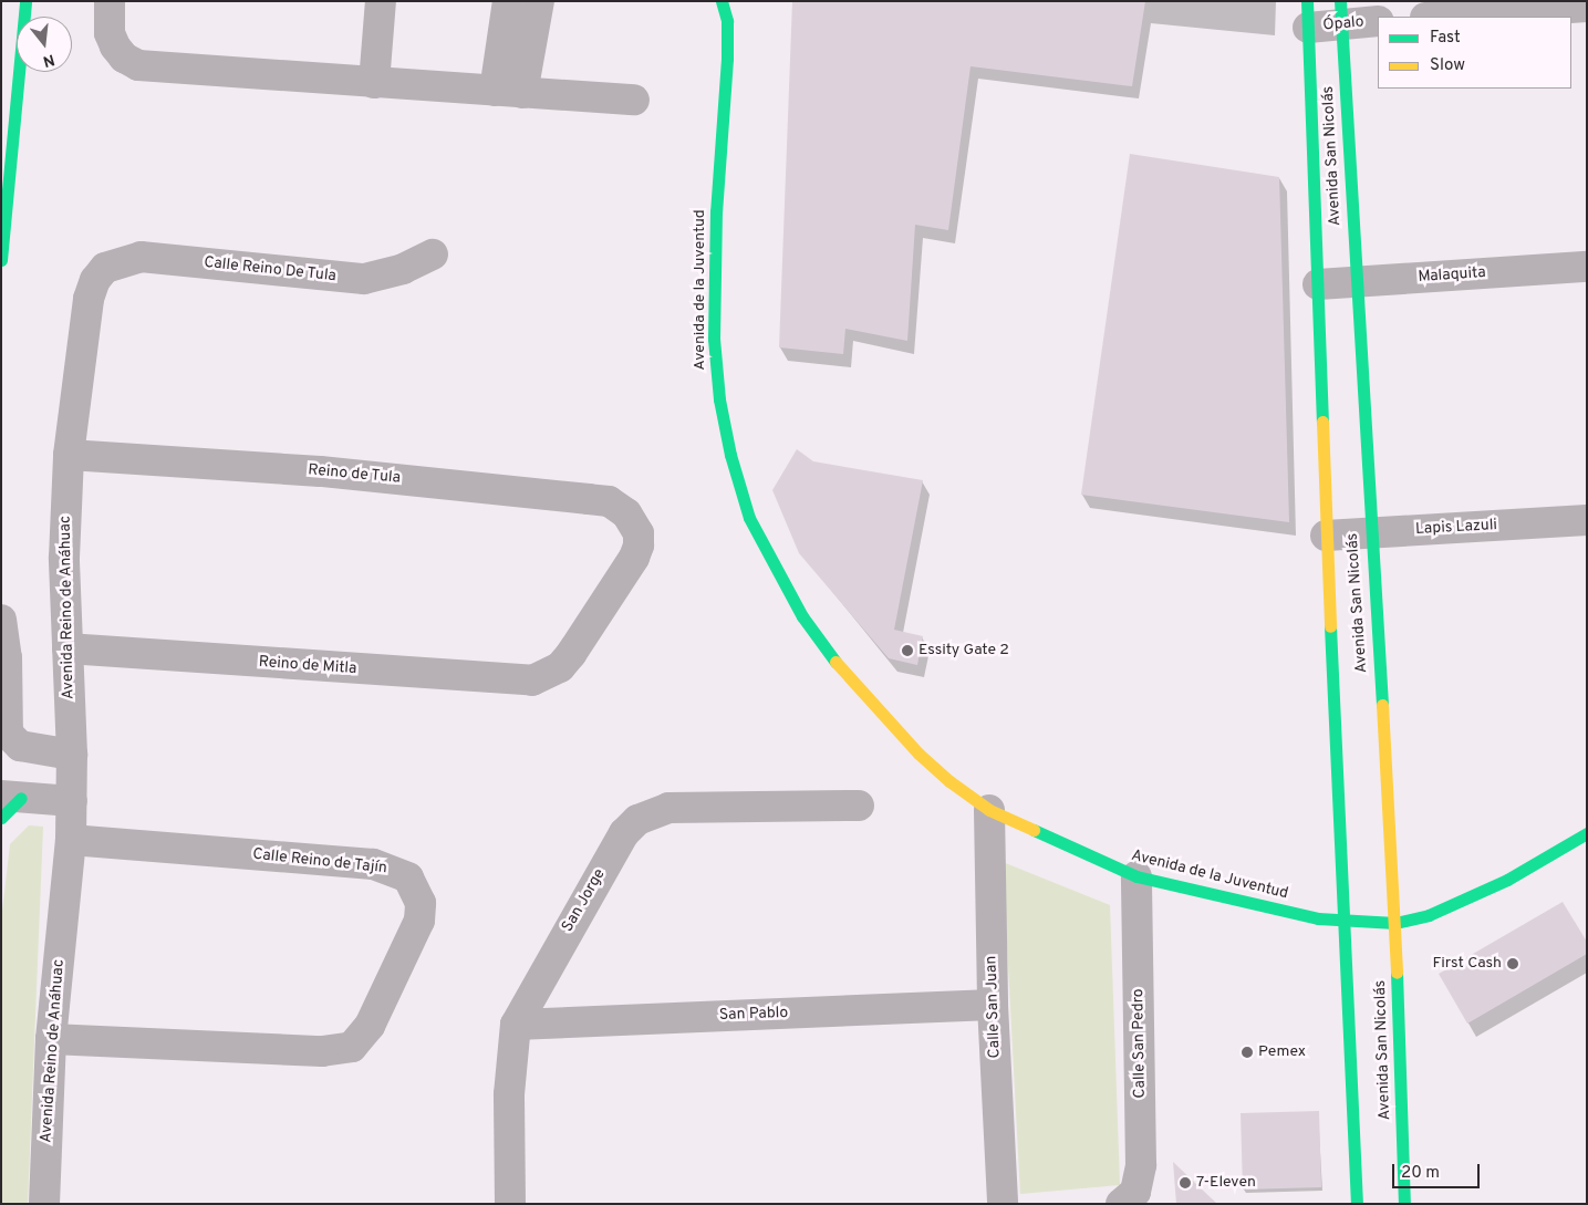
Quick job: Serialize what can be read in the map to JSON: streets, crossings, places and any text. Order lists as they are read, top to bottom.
{
  "streets": {
    "street": [
      "Ópalo",
      "Avenida San Nicolás",
      "Calle Reino De Tula",
      "Malaquita",
      "Avenida de la Juventud",
      "Reino de Tula",
      "Lapis Lazuli",
      "Avenida Reino de Anáhuac",
      "Reino de Mitla",
      "Calle Reino de Tajín",
      "San Jorge",
      "Calle San Juan",
      "San Pablo",
      "Calle San Pedro"
    ]
  },
  "crossings": [
    ["Ópalo", "Avenida San Nicolás"],
    ["Avenida San Nicolás", "Malaquita"],
    ["Avenida San Nicolás", "Avenida de la Juventud"],
    ["Avenida San Nicolás", "Lapis Lazuli"],
    ["Calle Reino De Tula", "Avenida Reino de Anáhuac"],
    ["Avenida de la Juventud", "Calle San Juan"],
    ["Avenida de la Juventud", "Calle San Pedro"],
    ["Reino de Tula", "Avenida Reino de Anáhuac"],
    ["Reino de Tula", "Reino de Mitla"],
    ["Avenida Reino de Anáhuac", "Reino de Mitla"],
    ["Avenida Reino de Anáhuac", "Calle Reino de Tajín"],
    ["San Jorge", "San Pablo"],
    ["Calle San Juan", "San Pablo"]
  ],
  "places": [
    "Essity Gate 2",
    "First Cash",
    "Pemex",
    "7-Eleven"
  ],
  "legend": ["Fast", "Slow"],
  "scale_bar": "20 m",
  "north": "bottom"
}
